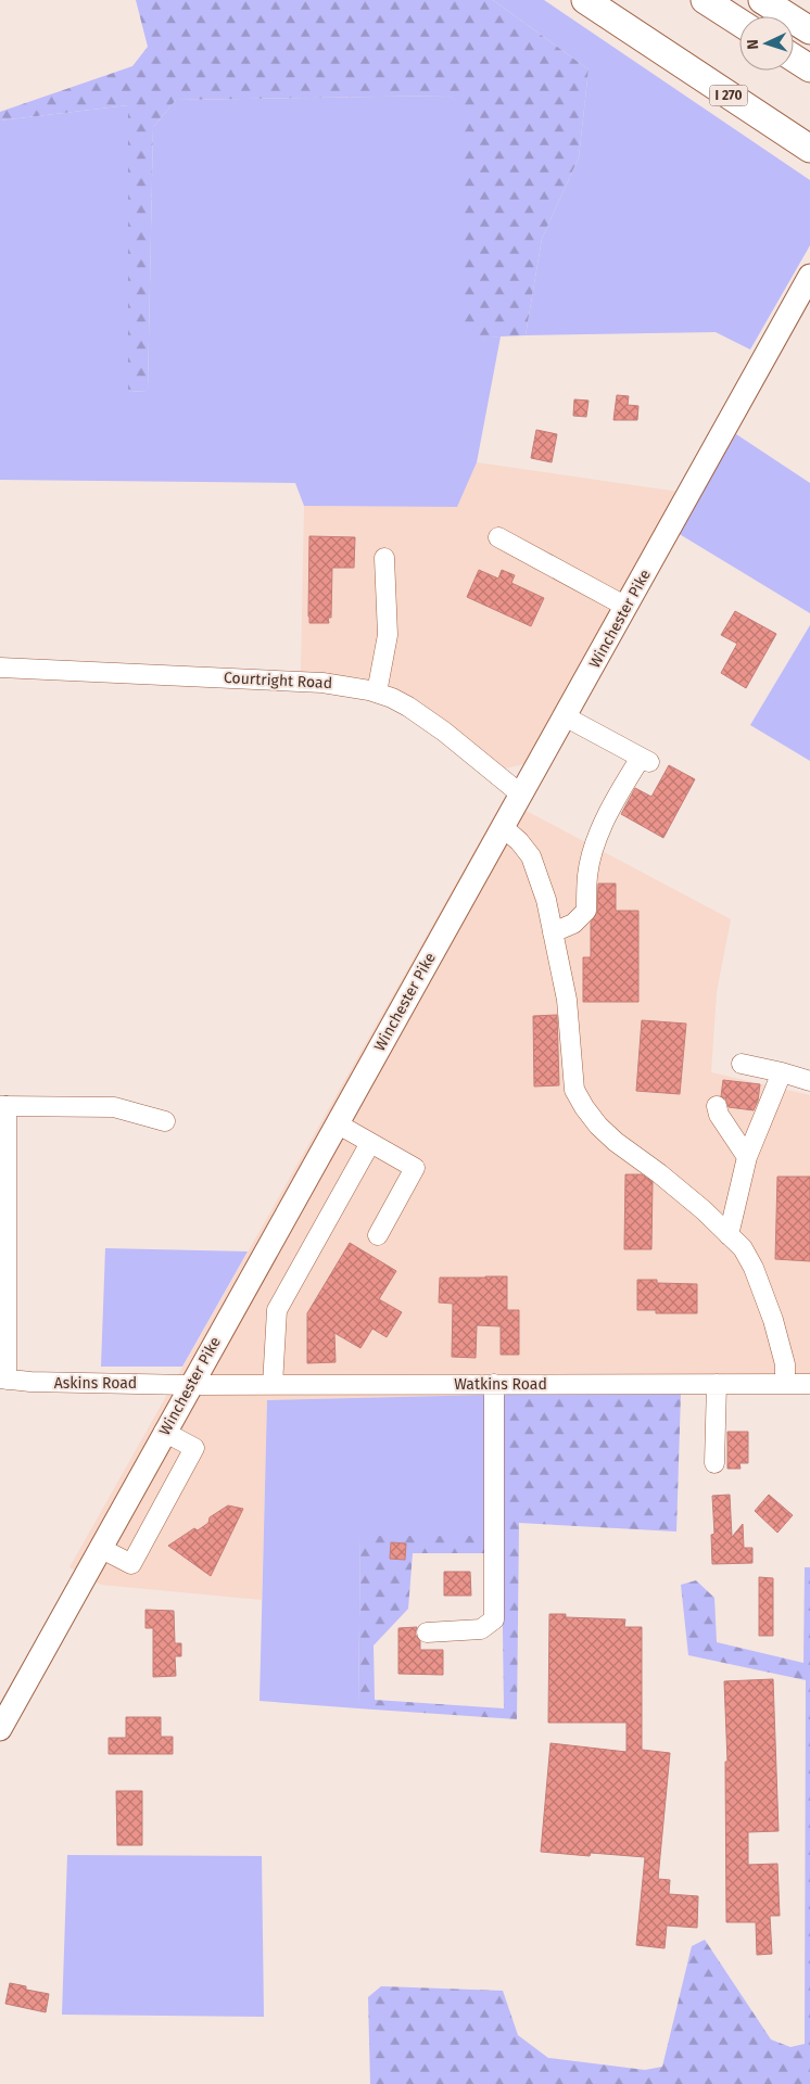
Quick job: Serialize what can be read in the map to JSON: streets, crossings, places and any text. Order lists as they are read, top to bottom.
{
  "streets": {
    "highway": ["I 270"],
    "main road": ["Winchester Pike"],
    "street": ["Courtright Road", "Askins Road", "Watkins Road"]
  },
  "crossings": [
    ["Winchester Pike", "Courtright Road"],
    ["Winchester Pike", "Askins Road"],
    ["Winchester Pike", "Watkins Road"],
    ["Askins Road", "Watkins Road"]
  ],
  "north": "left"
}
